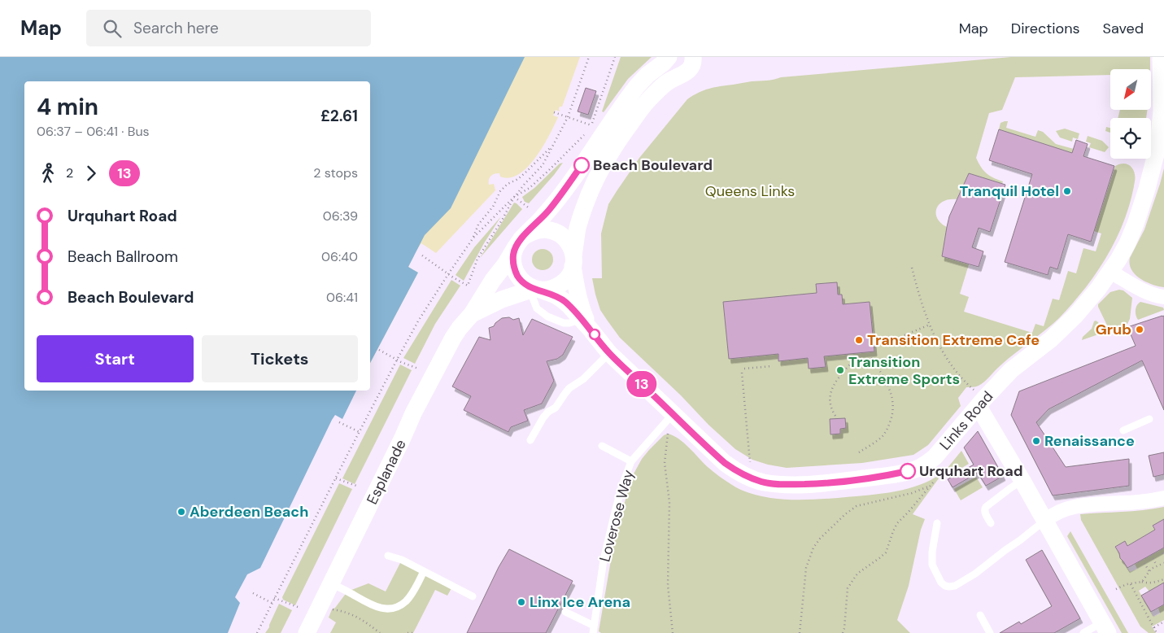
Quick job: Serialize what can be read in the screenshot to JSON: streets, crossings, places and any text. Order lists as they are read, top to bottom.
{
  "streets": {
    "street": ["Links Road", "Esplanade"],
    "lane": ["Loverose Way"]
  },
  "crossings": [
    ["Links Road", "Esplanade"],
    ["Links Road", "Loverose Way"]
  ],
  "parks": ["Queens Links"],
  "places": [
    "Beach Boulevard",
    "Tranquil Hotel",
    "Grub",
    "Transition Extreme Cafe",
    "Transition Extreme Sports",
    "Renaissance",
    "Urquhart Road",
    "Aberdeen Beach",
    "Linx Ice Arena"
  ],
  "lines": ["bus line 13"],
  "north": "bottom left",
  "page": {
    "header": "Map",
    "search": "Search here",
    "nav": ["Map", "Directions", "Saved"],
    "on_map": "13",
    "heading": ["4 min", "06:37 – 06:41 · Bus", "£2.61"],
    "legs": ["2", "13", "2 stops"],
    "list": [
      {
        "name": "Urquhart Road",
        "value": "06:39"
      },
      {
        "name": "Beach Ballroom",
        "value": "06:40"
      },
      {
        "name": "Beach Boulevard",
        "value": "06:41"
      }
    ],
    "buttons": ["Start", "Tickets"]
  }
}
